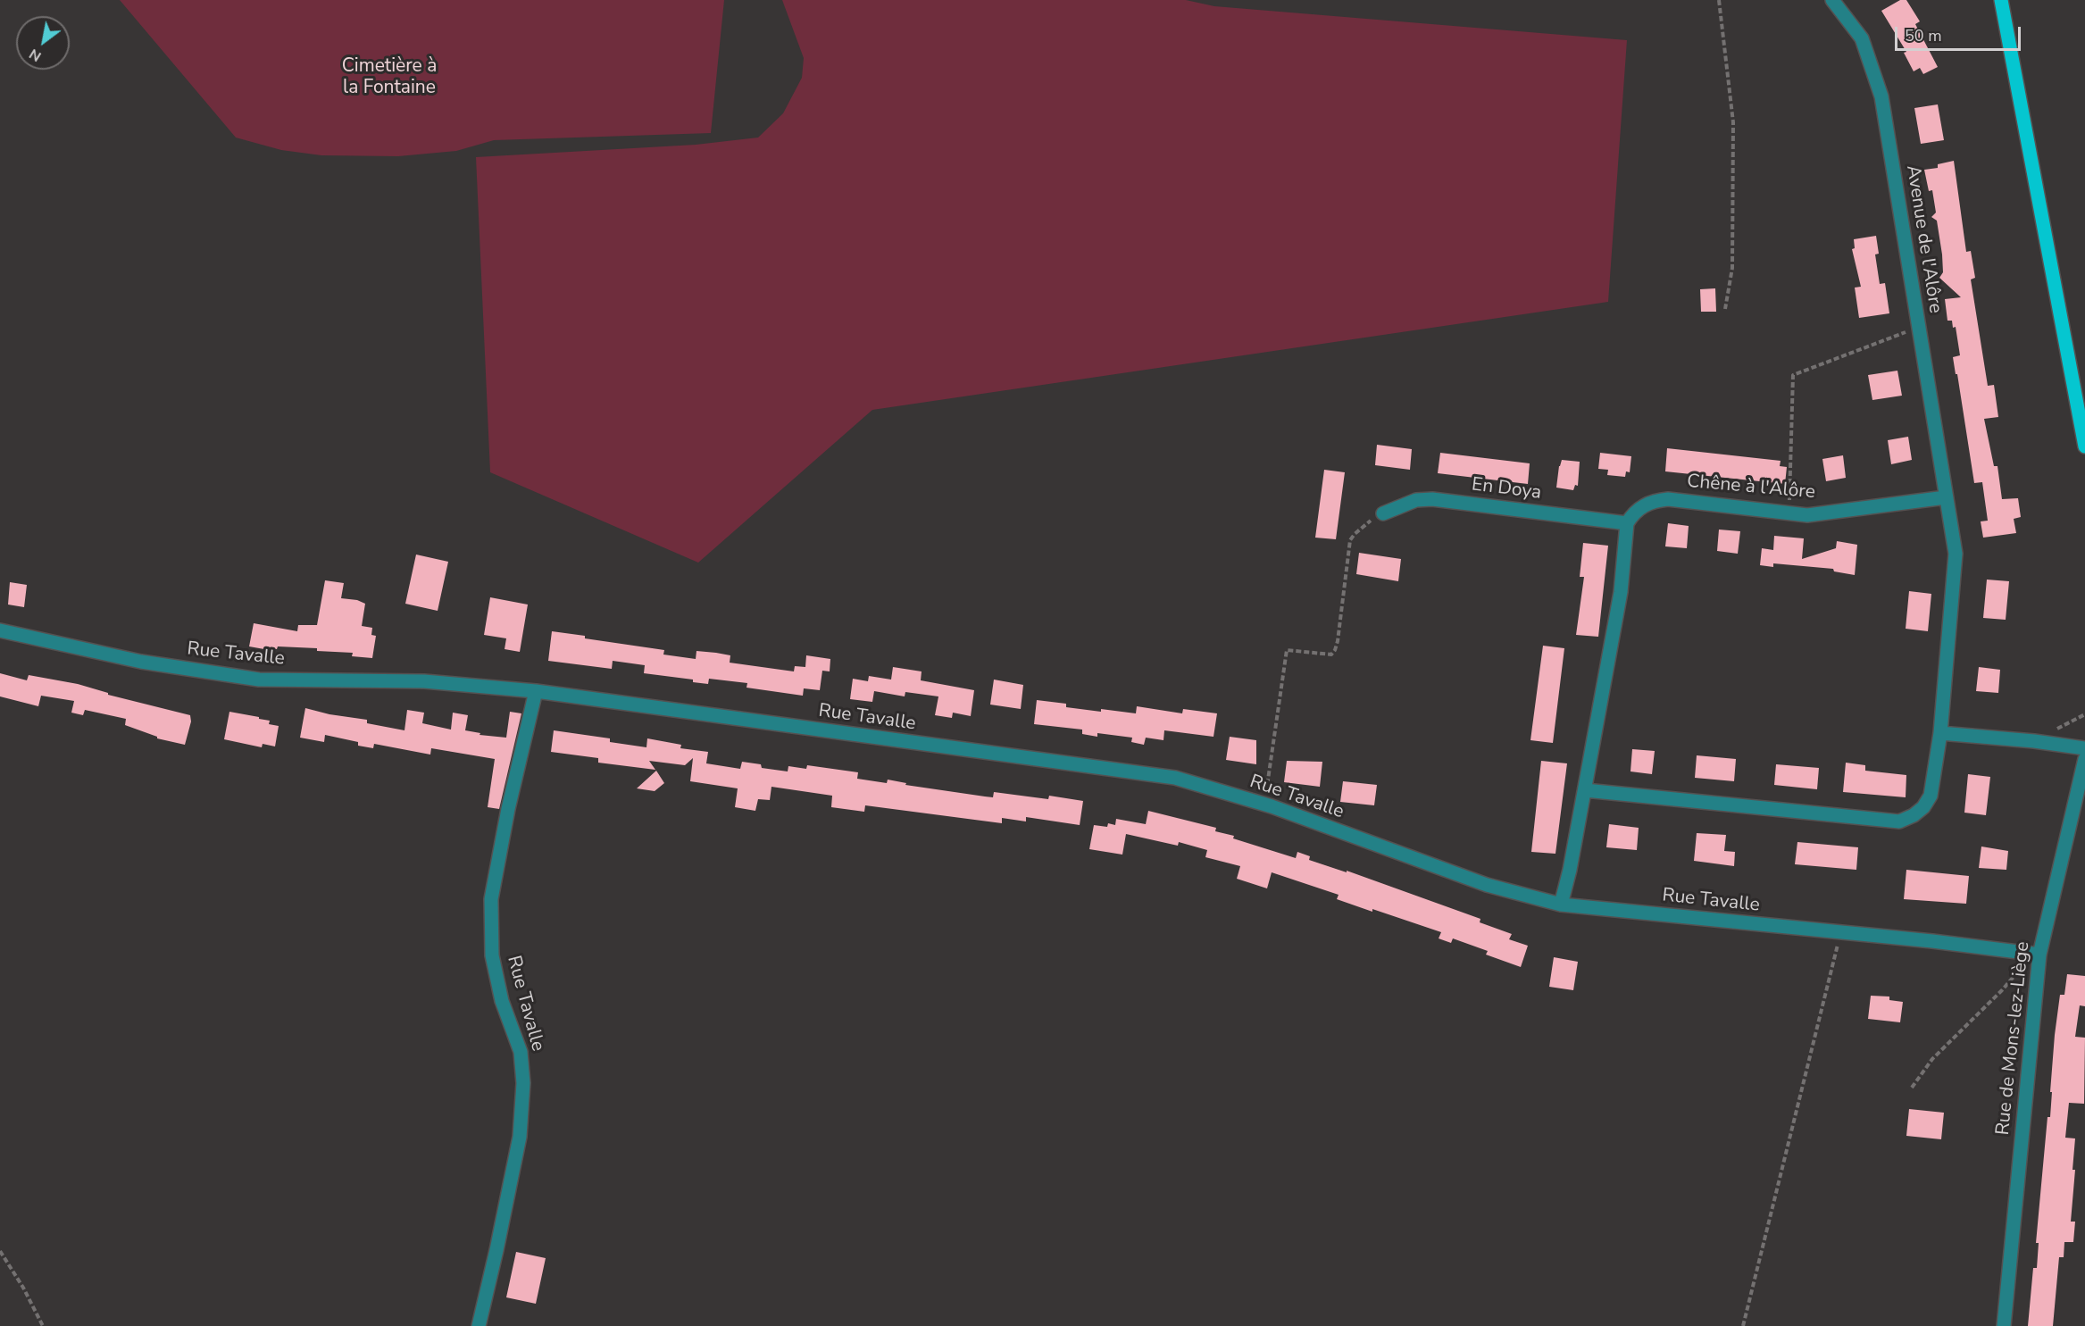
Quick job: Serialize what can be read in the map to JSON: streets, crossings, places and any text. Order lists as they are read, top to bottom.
{
  "streets": {
    "street": [
      "Avenue de l'Alôre",
      "Chêne à l'Alôre",
      "En Doya",
      "Rue Tavalle",
      "Rue de Mons-lez-Liège"
    ]
  },
  "crossings": [
    ["Avenue de l'Alôre", "Chêne à l'Alôre"],
    ["Chêne à l'Alôre", "En Doya"],
    ["Rue Tavalle", "Rue de Mons-lez-Liège"]
  ],
  "parks": ["Cimetière à la Fontaine"],
  "scale_bar": "50 m",
  "north": "bottom left"
}
